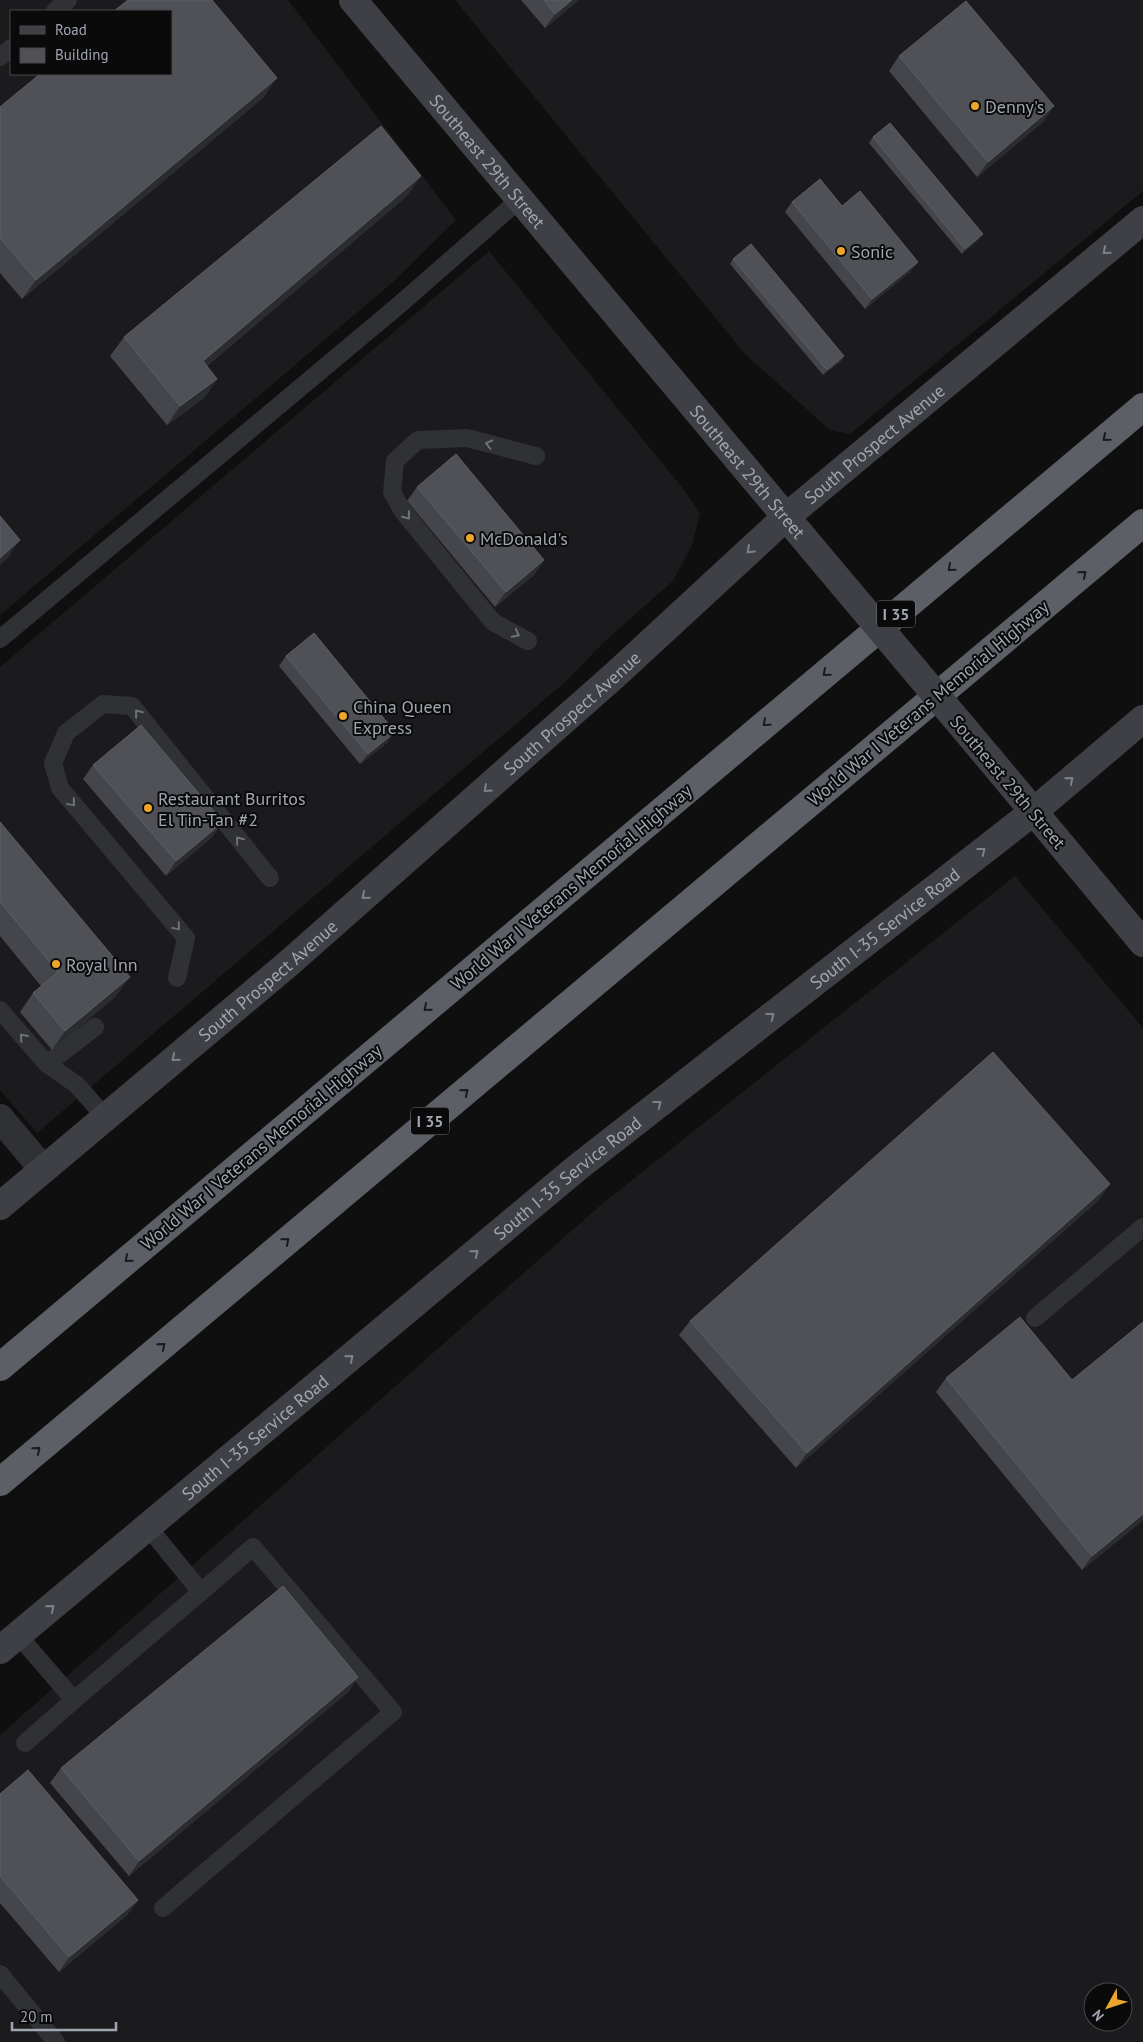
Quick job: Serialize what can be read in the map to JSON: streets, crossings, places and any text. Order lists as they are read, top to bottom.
{
  "streets": {
    "highway": ["I 35", "World War I Veterans Memorial Highway"],
    "main road": ["Southeast 29th Street", "South Prospect Avenue", "South I-35 Service Road"]
  },
  "crossings": [
    ["Southeast 29th Street", "South Prospect Avenue"],
    ["Southeast 29th Street", "South I-35 Service Road"]
  ],
  "one_way": ["South Prospect Avenue", "South I-35 Service Road"],
  "places": [
    "Denny's",
    "Sonic",
    "McDonald's",
    "China Queen Express",
    "Restaurant Burritos El Tin-Tan #2",
    "Royal Inn"
  ],
  "legend": ["Road", "Building"],
  "scale_bar": "20 m",
  "north": "bottom left"
}
